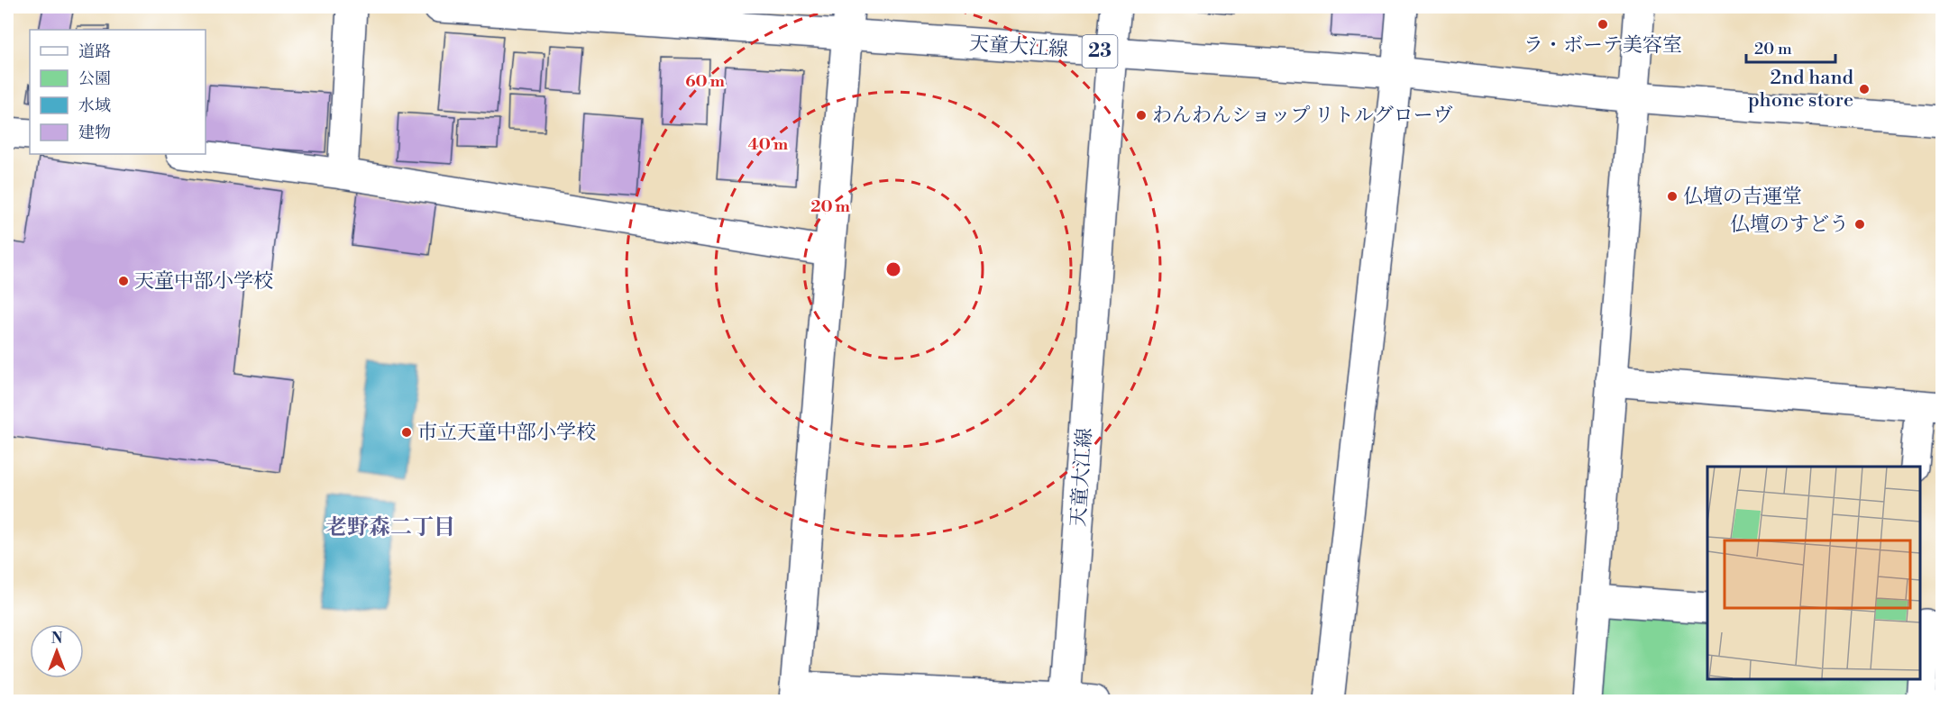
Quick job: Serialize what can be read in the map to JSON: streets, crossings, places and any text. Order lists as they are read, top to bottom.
{
  "streets": {
    "street": ["天童大江線", "23"]
  },
  "districts": ["老野森二丁目"],
  "places": [
    "ラ・ボーテ美容室",
    "2nd hand phone store",
    "わんわんショップ リトルグローヴ",
    "仏壇の吉運堂",
    "仏壇のすどう",
    "天童中部小学校",
    "市立天童中部小学校"
  ],
  "legend": [
    "道路",
    "公園",
    "水域",
    "建物"
  ],
  "scale_bar": "20 m",
  "north": "top",
  "rings": ["60 m", "40 m", "20 m"]
}
